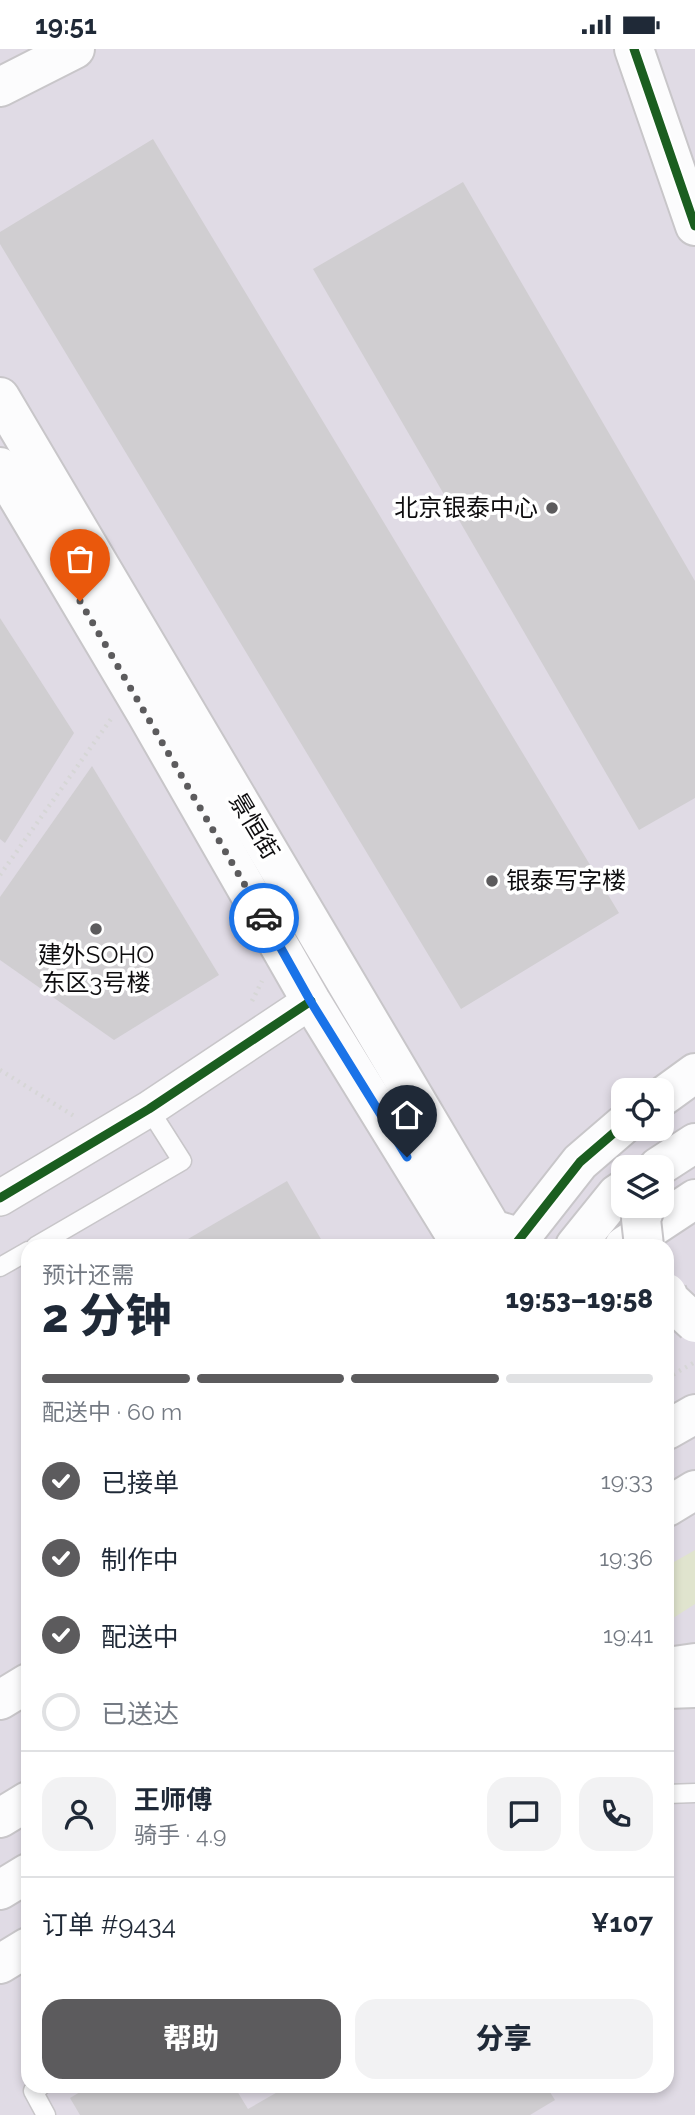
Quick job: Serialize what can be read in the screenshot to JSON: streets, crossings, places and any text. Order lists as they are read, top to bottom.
{
  "streets": {
    "main road": ["景恒街"]
  },
  "places": ["北京银泰中心", "银泰写字楼", "建外SOHO 东区3号楼"],
  "page": {
    "status": "19:51",
    "heading": ["2 分钟", "预计还需", "19:53–19:58"],
    "panel": [
      "王师傅",
      "骑手 · 4.9",
      "订单 #9434",
      "¥107"
    ],
    "bar": "配送中 · 60 m",
    "list": [
      ["已接单", "19:33"],
      ["制作中", "19:36"],
      ["配送中", "19:41"],
      "已送达"
    ],
    "buttons": ["帮助", "分享"]
  }
}
